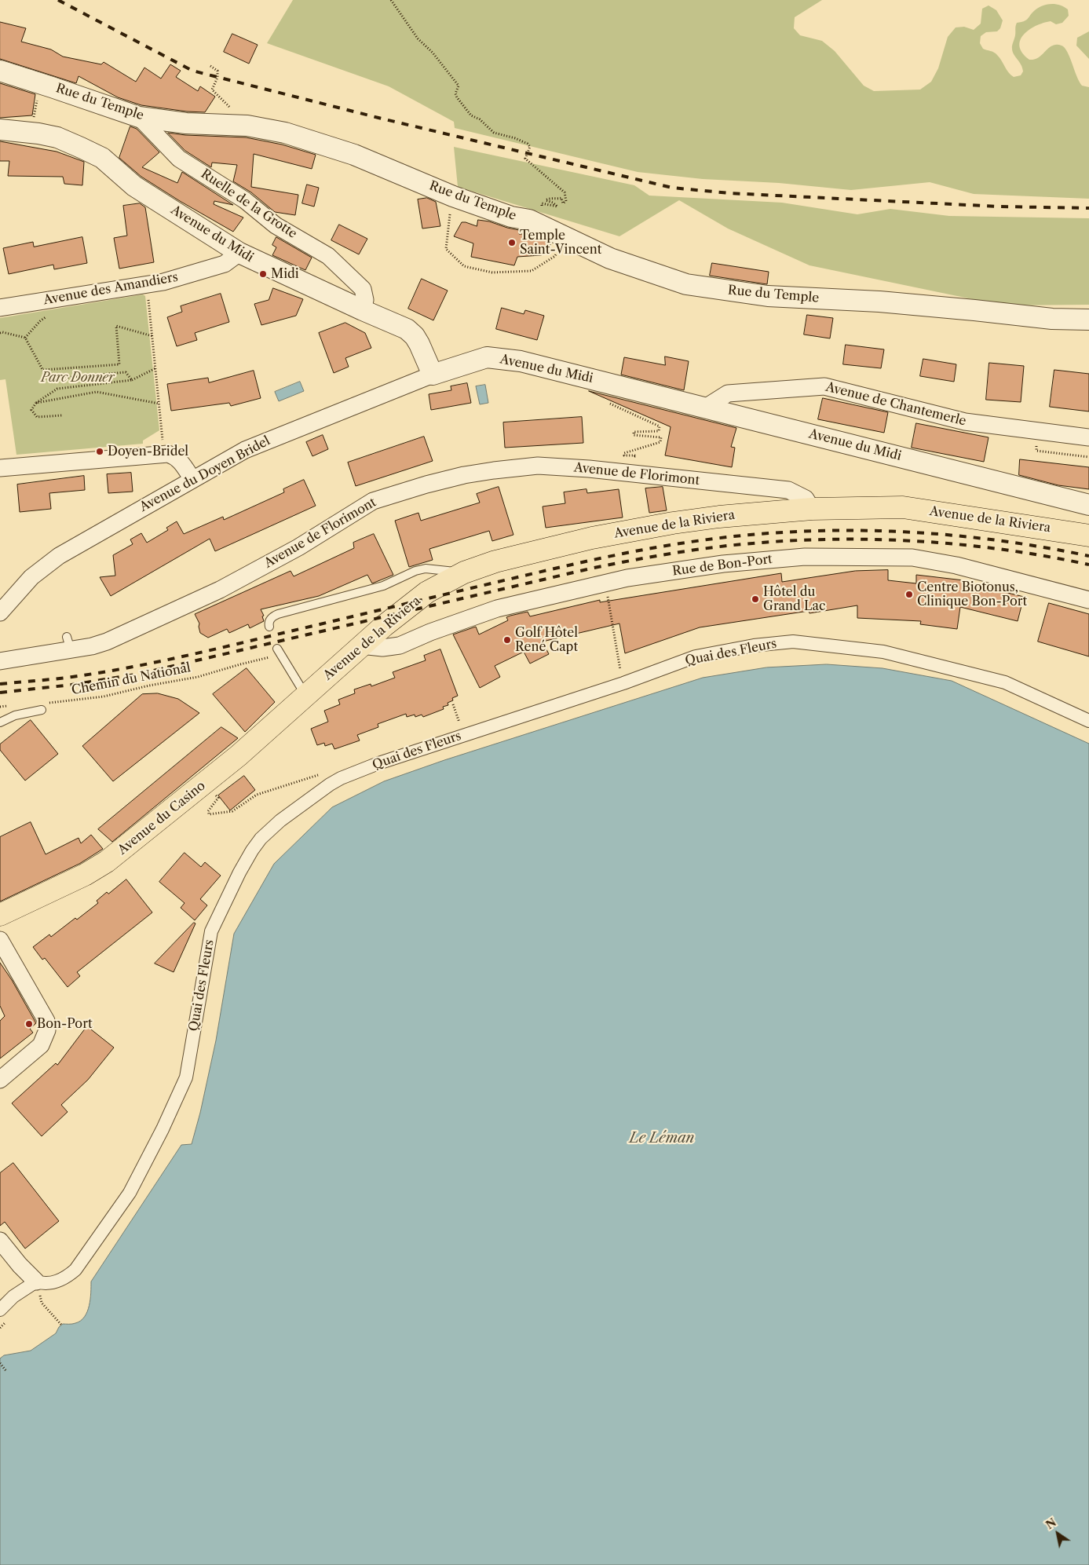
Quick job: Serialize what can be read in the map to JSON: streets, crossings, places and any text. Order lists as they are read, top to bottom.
{
  "streets": {
    "main road": ["Avenue de la Riviera", "Avenue du Casino"],
    "street": [
      "Rue du Temple",
      "Ruelle de la Grotte",
      "Avenue du Midi",
      "Avenue des Amandiers",
      "Avenue de Chantemerle",
      "Avenue du Doyen Bridel",
      "Avenue de Florimont",
      "Rue de Bon-Port",
      "Quai des Fleurs"
    ],
    "path": ["Chemin du National"]
  },
  "crossings": [
    ["Rue du Temple", "Ruelle de la Grotte"],
    ["Ruelle de la Grotte", "Avenue du Midi"],
    ["Avenue du Midi", "Avenue des Amandiers"],
    ["Avenue du Midi", "Avenue de Chantemerle"],
    ["Avenue du Midi", "Avenue du Doyen Bridel"],
    ["Avenue de Florimont", "Avenue de la Riviera"],
    ["Avenue de la Riviera", "Rue de Bon-Port"],
    ["Avenue de la Riviera", "Avenue du Casino"]
  ],
  "water": ["Le Léman"],
  "parks": ["Parc Donner"],
  "places": [
    "Temple Saint-Vincent",
    "Midi",
    "Doyen-Bridel",
    "Centre Biotonus, Clinique Bon-Port",
    "Hôtel du Grand Lac",
    "Golf Hôtel René Capt",
    "Bon-Port"
  ],
  "north": "top left"
}
